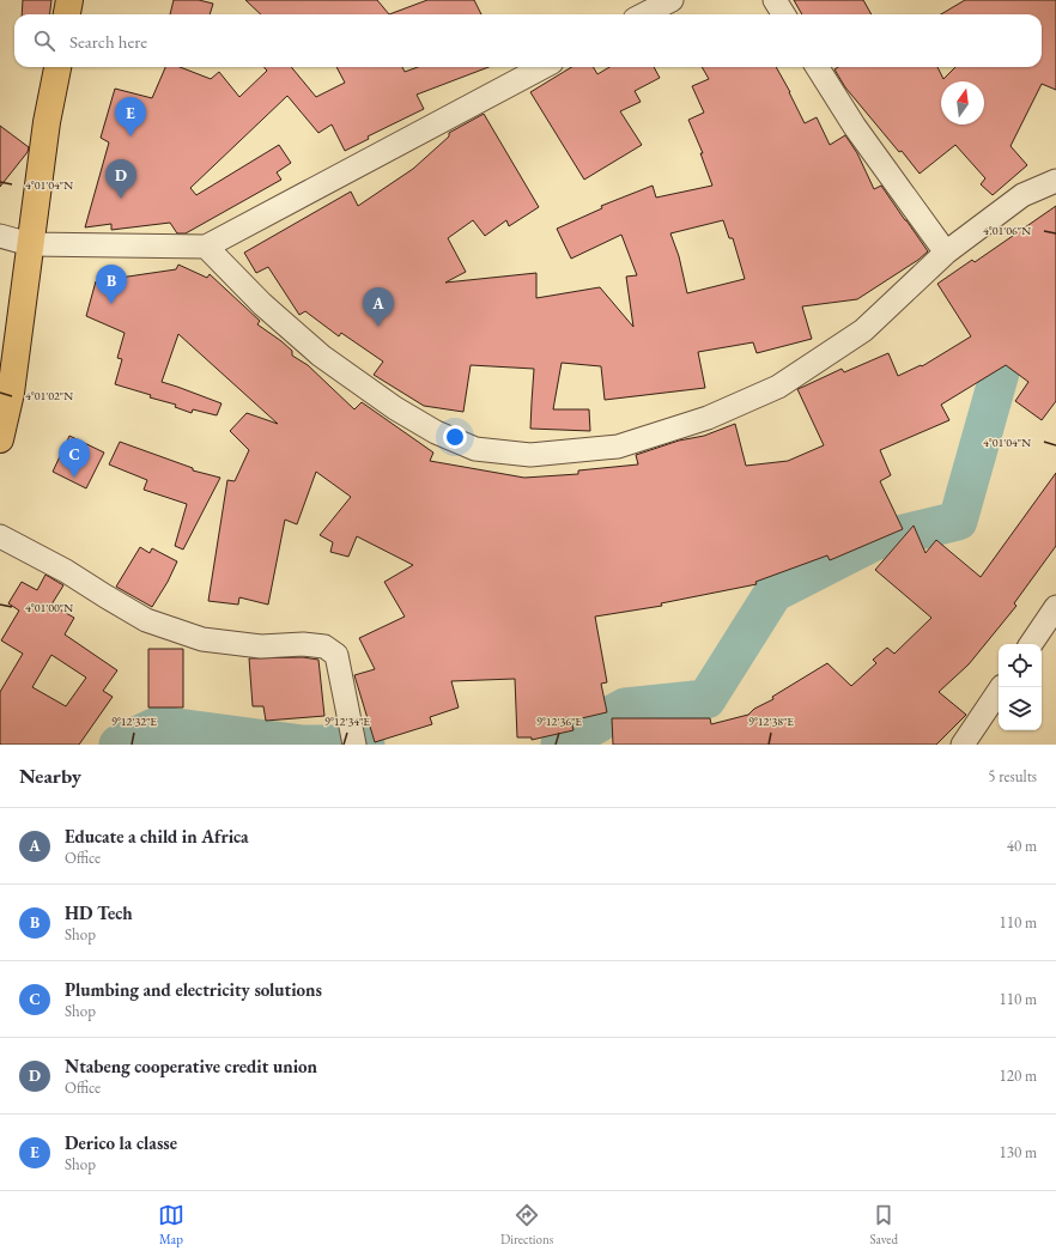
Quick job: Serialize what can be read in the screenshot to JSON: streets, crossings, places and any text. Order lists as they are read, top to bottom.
{
  "north": "top",
  "page": {
    "search": "Search here",
    "pins": [
      "E",
      "D",
      "B",
      "A",
      "C"
    ],
    "heading": ["Nearby", "5 results"],
    "list": [
      {
        "mark": "A",
        "name": "Educate a child in Africa",
        "note": "Office",
        "value": "40 m"
      },
      {
        "mark": "B",
        "name": "HD Tech",
        "note": "Shop",
        "value": "110 m"
      },
      {
        "mark": "C",
        "name": "Plumbing and electricity solutions",
        "note": "Shop",
        "value": "110 m"
      },
      {
        "mark": "D",
        "name": "Ntabeng cooperative credit union",
        "note": "Office",
        "value": "120 m"
      },
      {
        "mark": "E",
        "name": "Derico la classe",
        "note": "Shop",
        "value": "130 m"
      }
    ],
    "nav": ["Map", "Directions", "Saved"]
  },
  "coordinates": [
    "4°01'04\"N",
    "4°01'06\"N",
    "4°01'02\"N",
    "4°01'00\"N",
    "9°12'32\"E",
    "9°12'34\"E",
    "9°12'36\"E",
    "9°12'38\"E"
  ]
}
